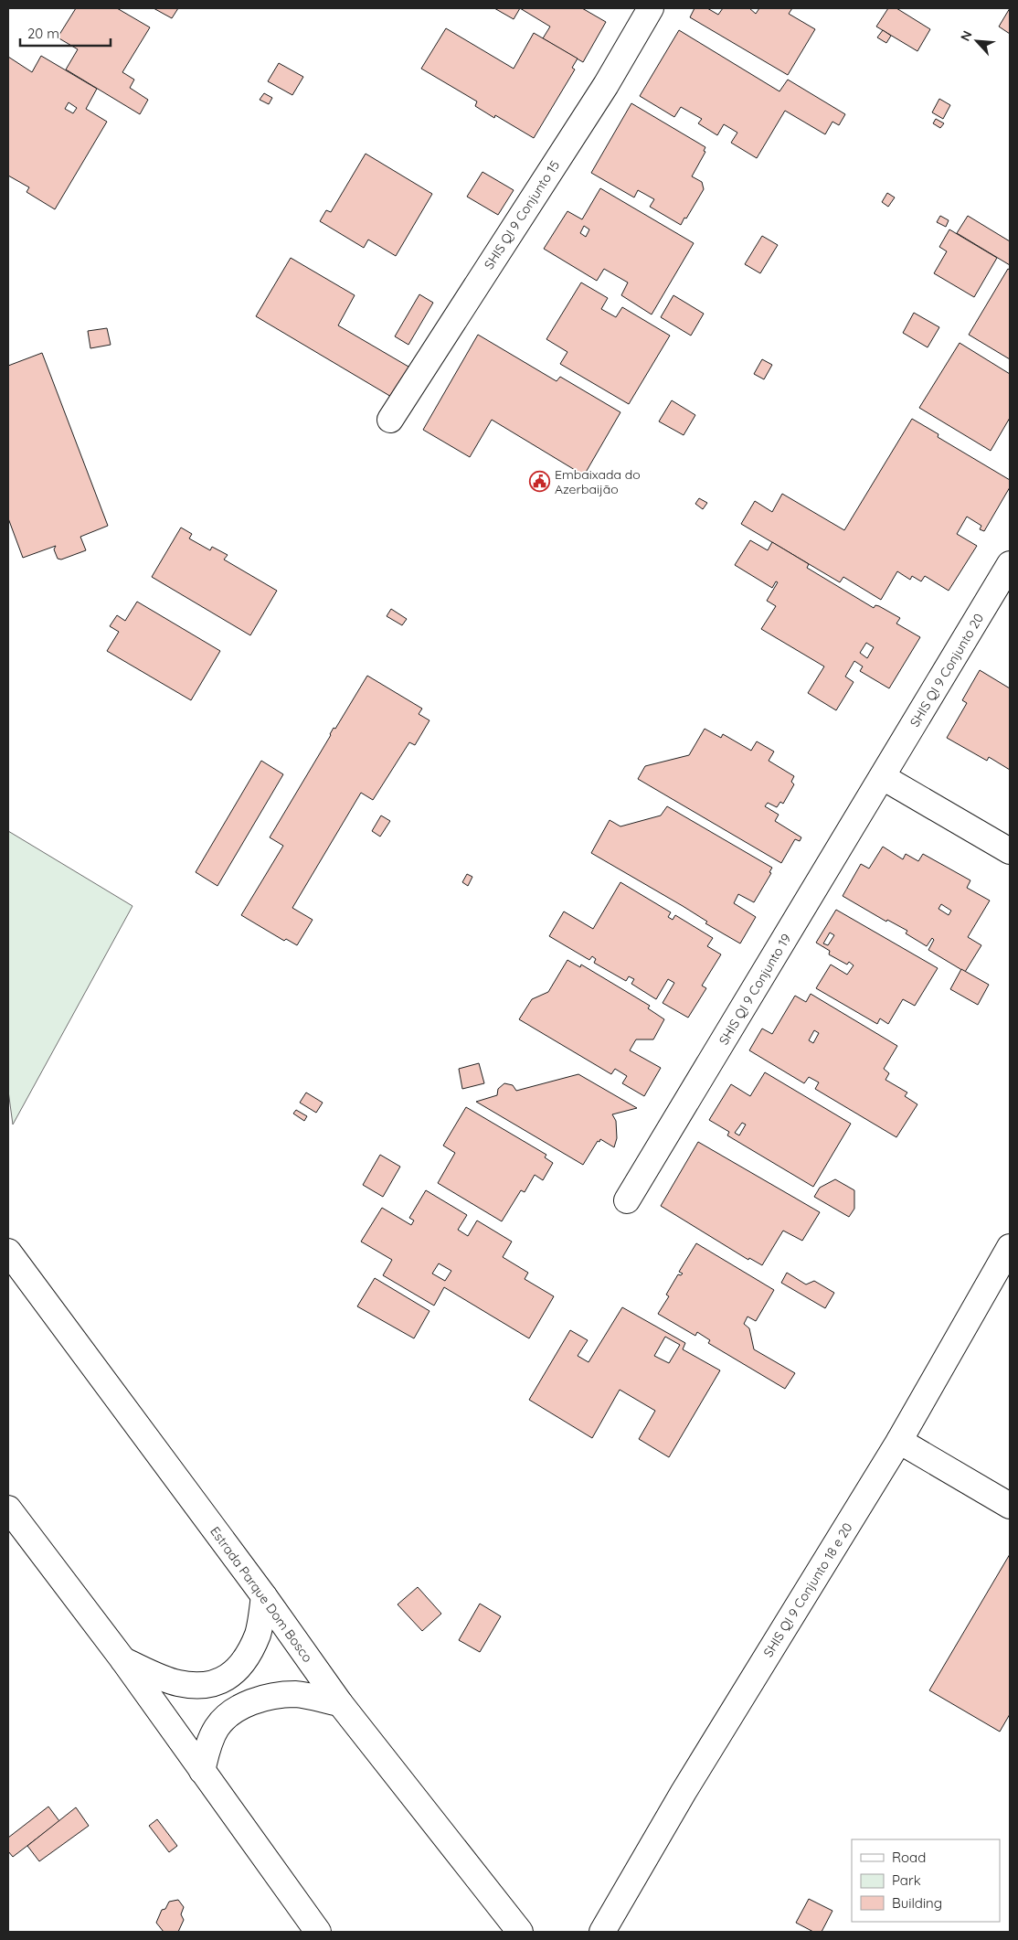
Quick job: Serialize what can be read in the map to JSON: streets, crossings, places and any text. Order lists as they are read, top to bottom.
{
  "streets": {
    "street": [
      "SHIS QI 9 Conjunto 15",
      "SHIS QI 9 Conjunto 20",
      "SHIS QI 9 Conjunto 19",
      "SHIS QI 9 Conjunto 18 e 20",
      "Estrada Parque Dom Bosco"
    ]
  },
  "crossings": [
    ["SHIS QI 9 Conjunto 20", "SHIS QI 9 Conjunto 19"]
  ],
  "places": {
    "public building": ["Embaixada do Azerbaijão"]
  },
  "legend": ["Road", "Park", "Building"],
  "scale_bar": "20 m",
  "north": "top left"
}
